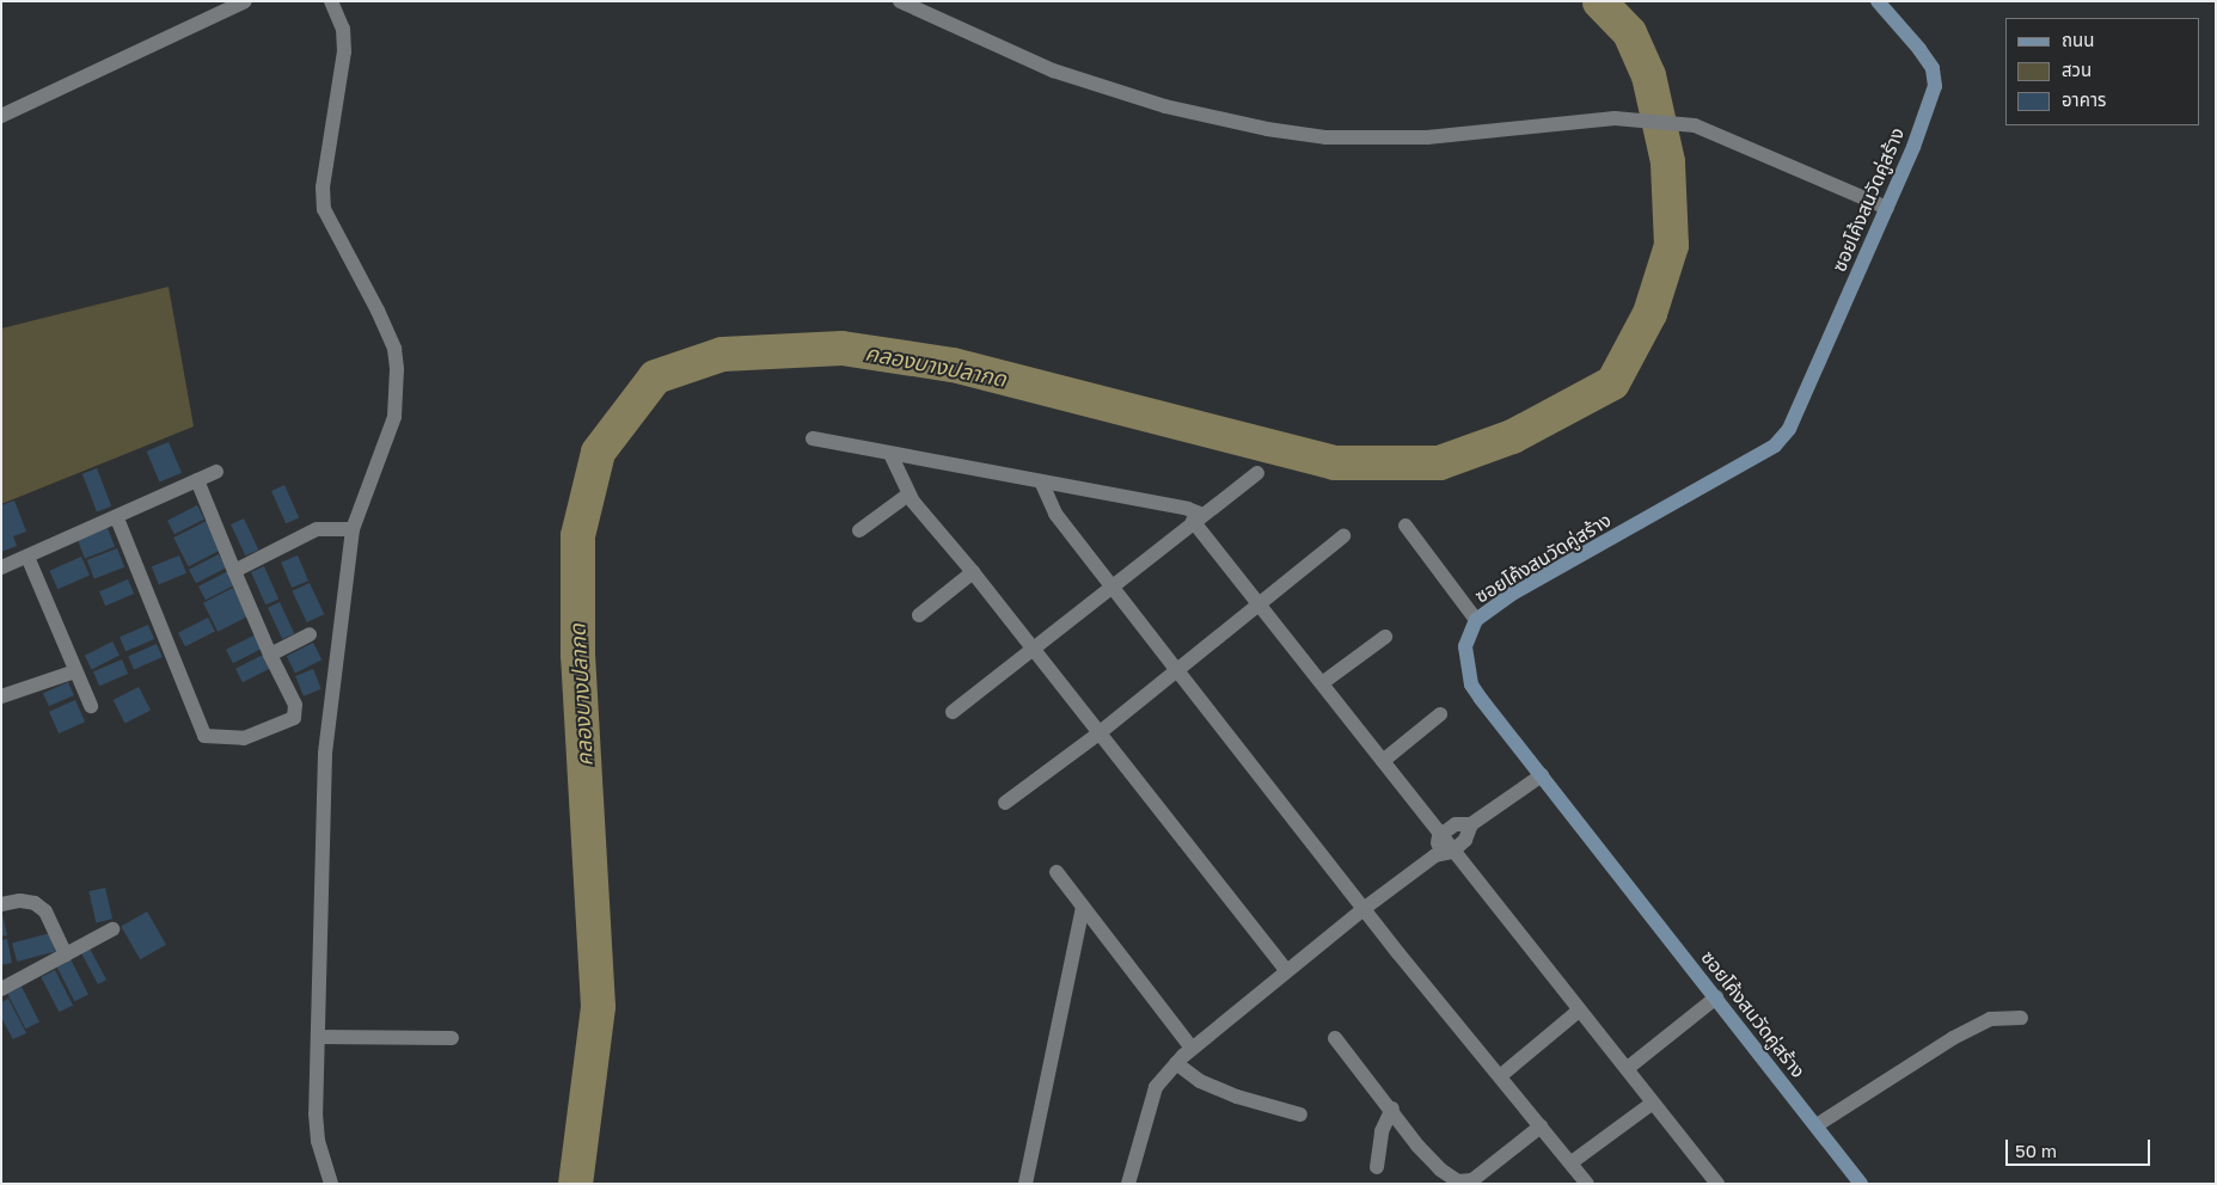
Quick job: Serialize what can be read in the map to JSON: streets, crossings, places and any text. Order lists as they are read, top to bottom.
{
  "streets": {
    "street": ["ซอยโค้งสนวัดคู่สร้าง"]
  },
  "water": ["คลองบางปลากด"],
  "legend": ["ถนน", "สวน", "อาคาร"],
  "scale_bar": "50 m"
}
